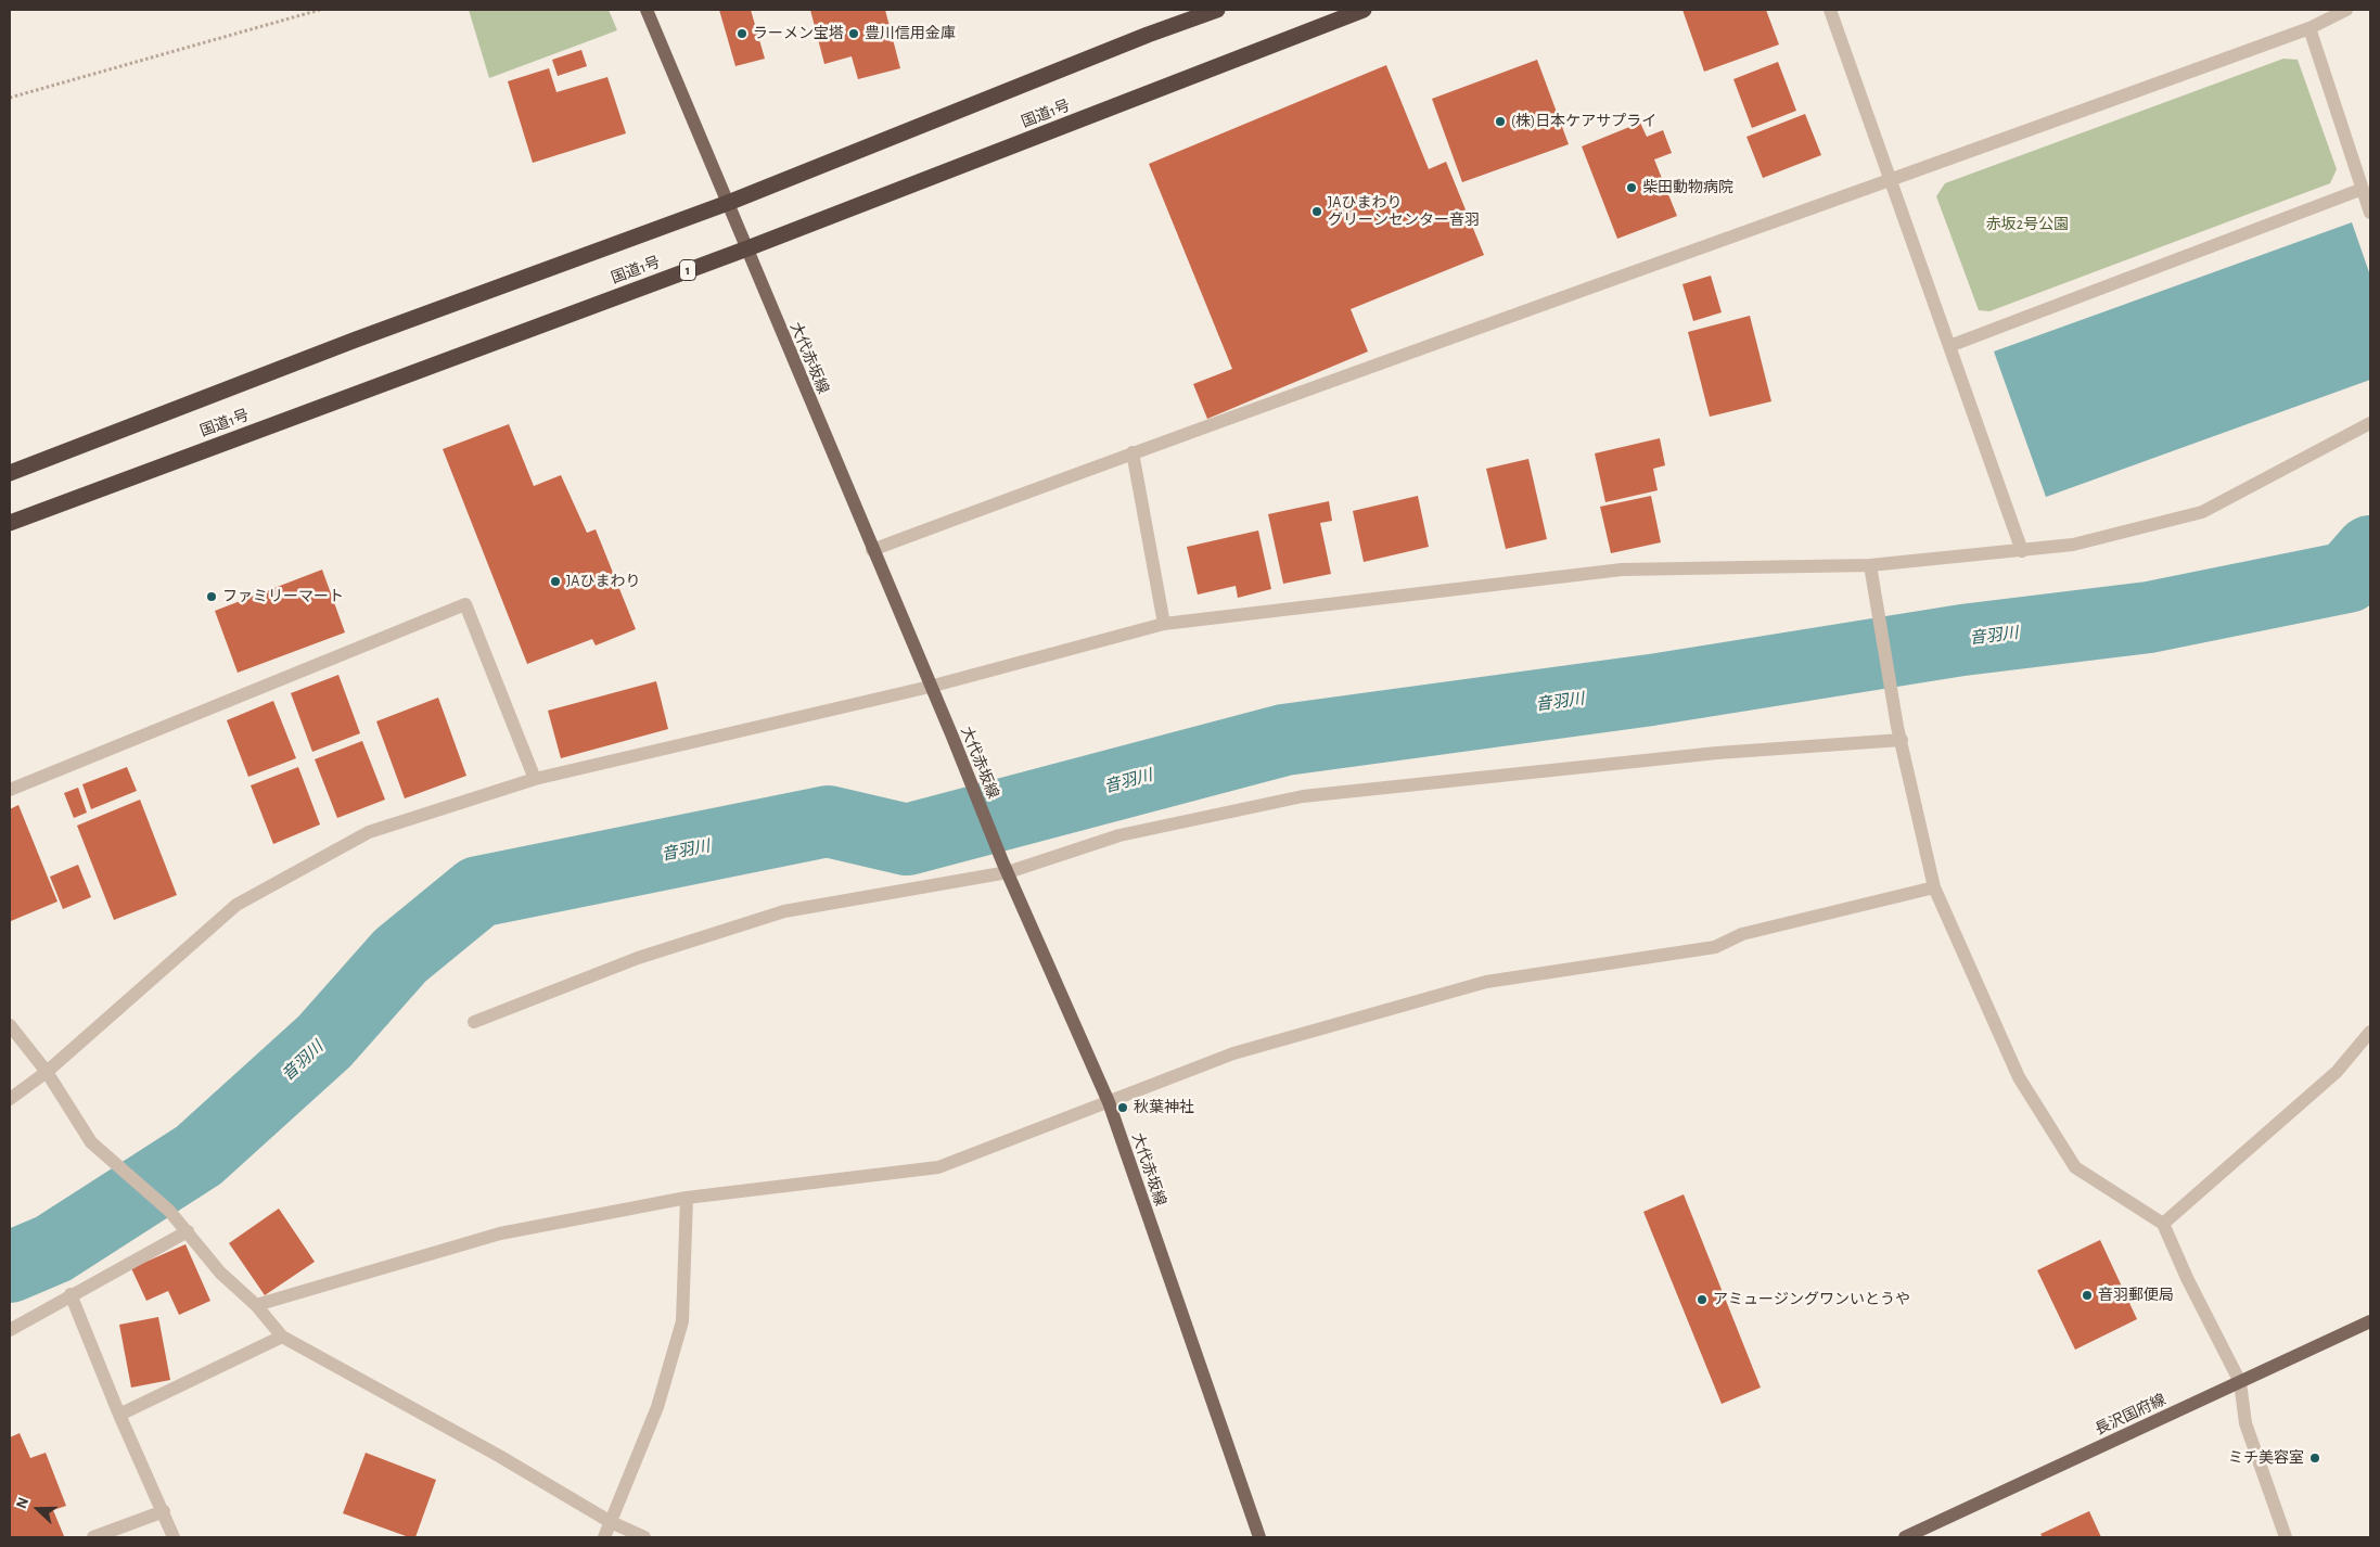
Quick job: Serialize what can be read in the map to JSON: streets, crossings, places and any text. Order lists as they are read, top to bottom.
{
  "streets": {
    "highway": ["国道1号", "1"],
    "main road": ["大代赤坂線", "長沢国府線"]
  },
  "crossings": [
    ["国道1号", "大代赤坂線"]
  ],
  "water": ["音羽川"],
  "parks": ["赤坂2号公園"],
  "places": [
    "ラーメン宝塔",
    "豊川信用金庫",
    "(株)日本ケアサプライ",
    "柴田動物病院",
    "JAひまわり グリーンセンター音羽",
    "JAひまわり",
    "ファミリーマート",
    "秋葉神社",
    "音羽郵便局",
    "アミュージングワンいとうや",
    "ミチ美容室"
  ],
  "north": "left"
}
